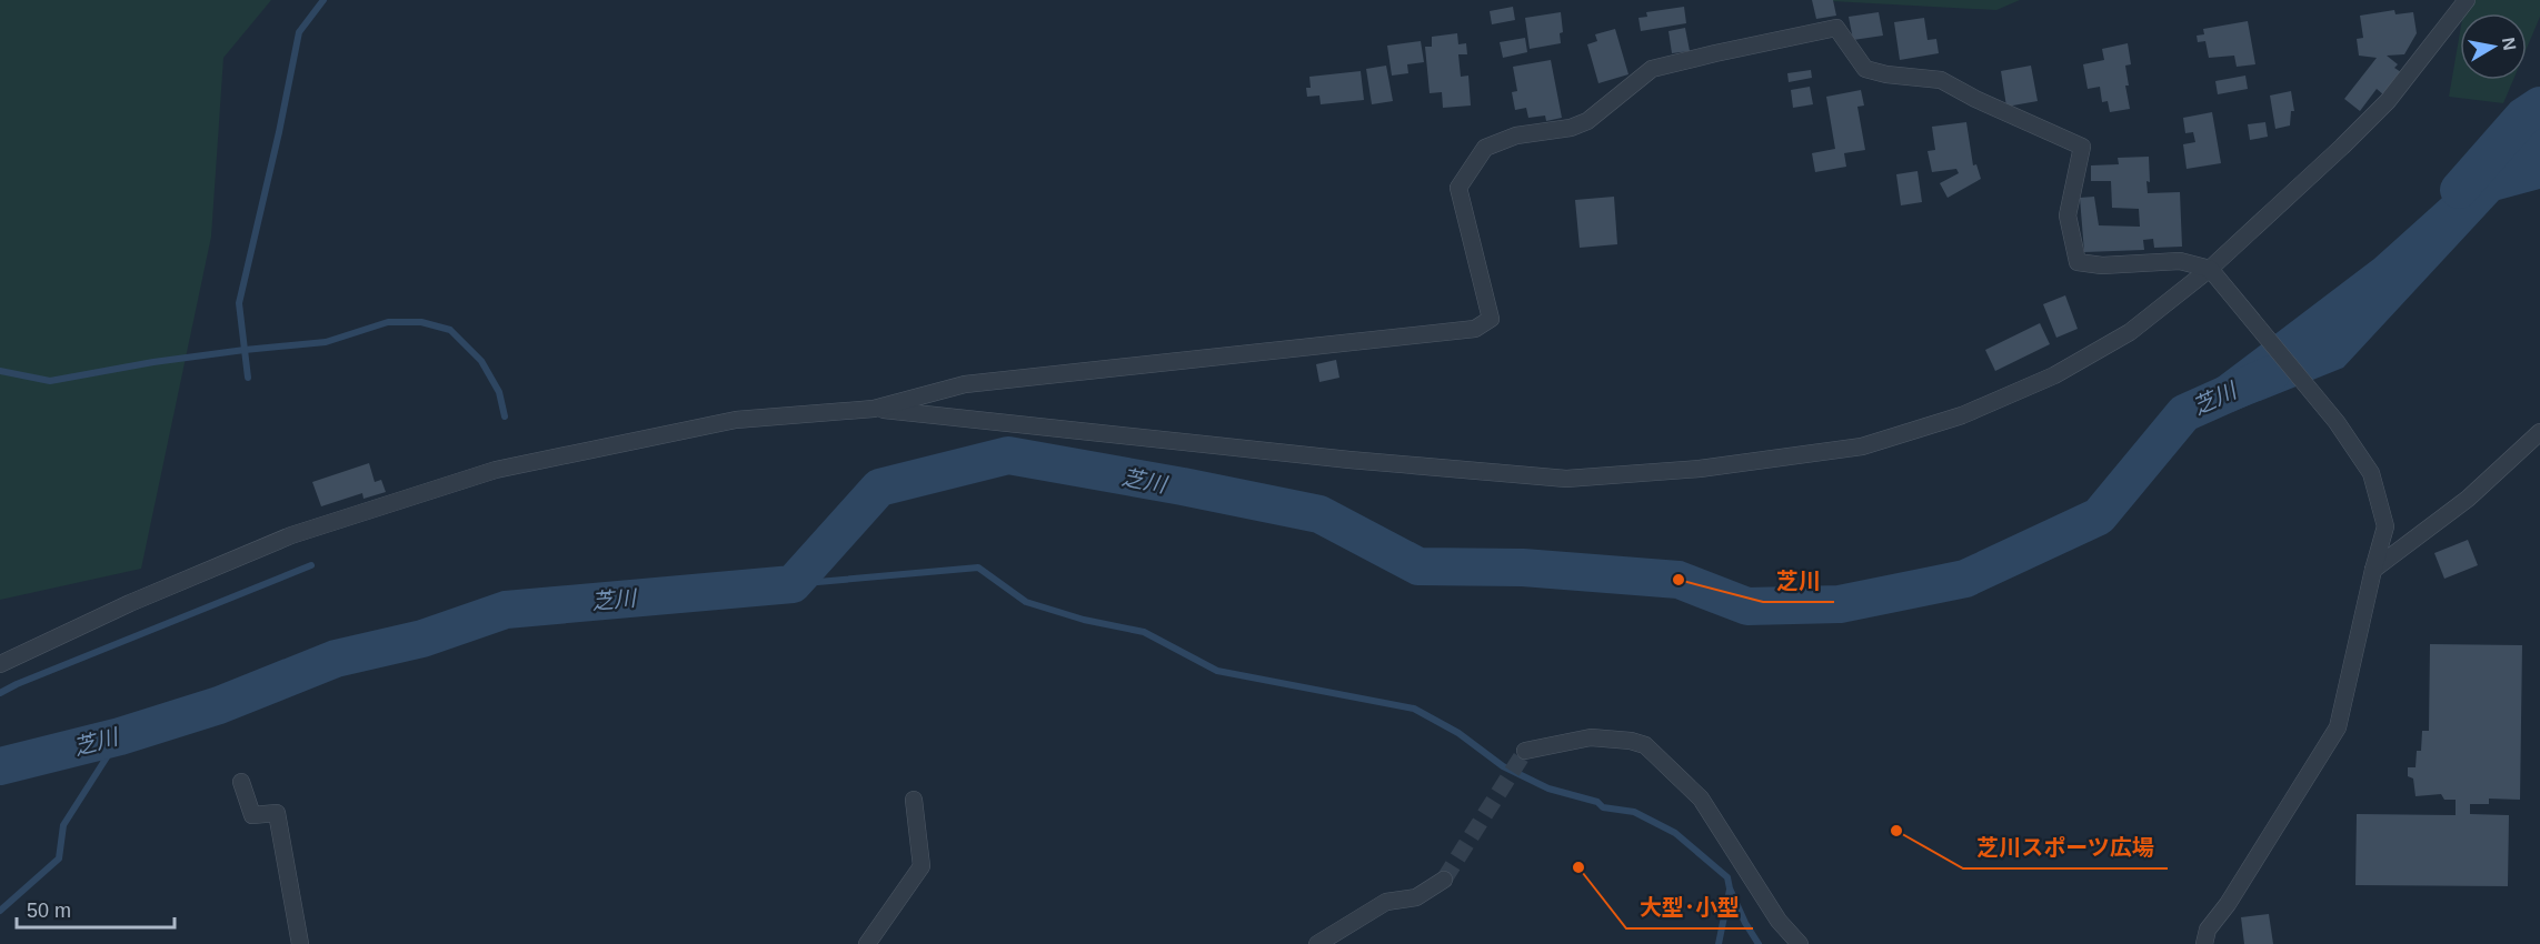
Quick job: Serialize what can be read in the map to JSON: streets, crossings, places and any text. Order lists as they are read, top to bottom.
{
  "water": ["芝川"],
  "places": ["芝川", "芝川スポーツ広場", "大型･小型"],
  "scale_bar": "50 m",
  "north": "right"
}
